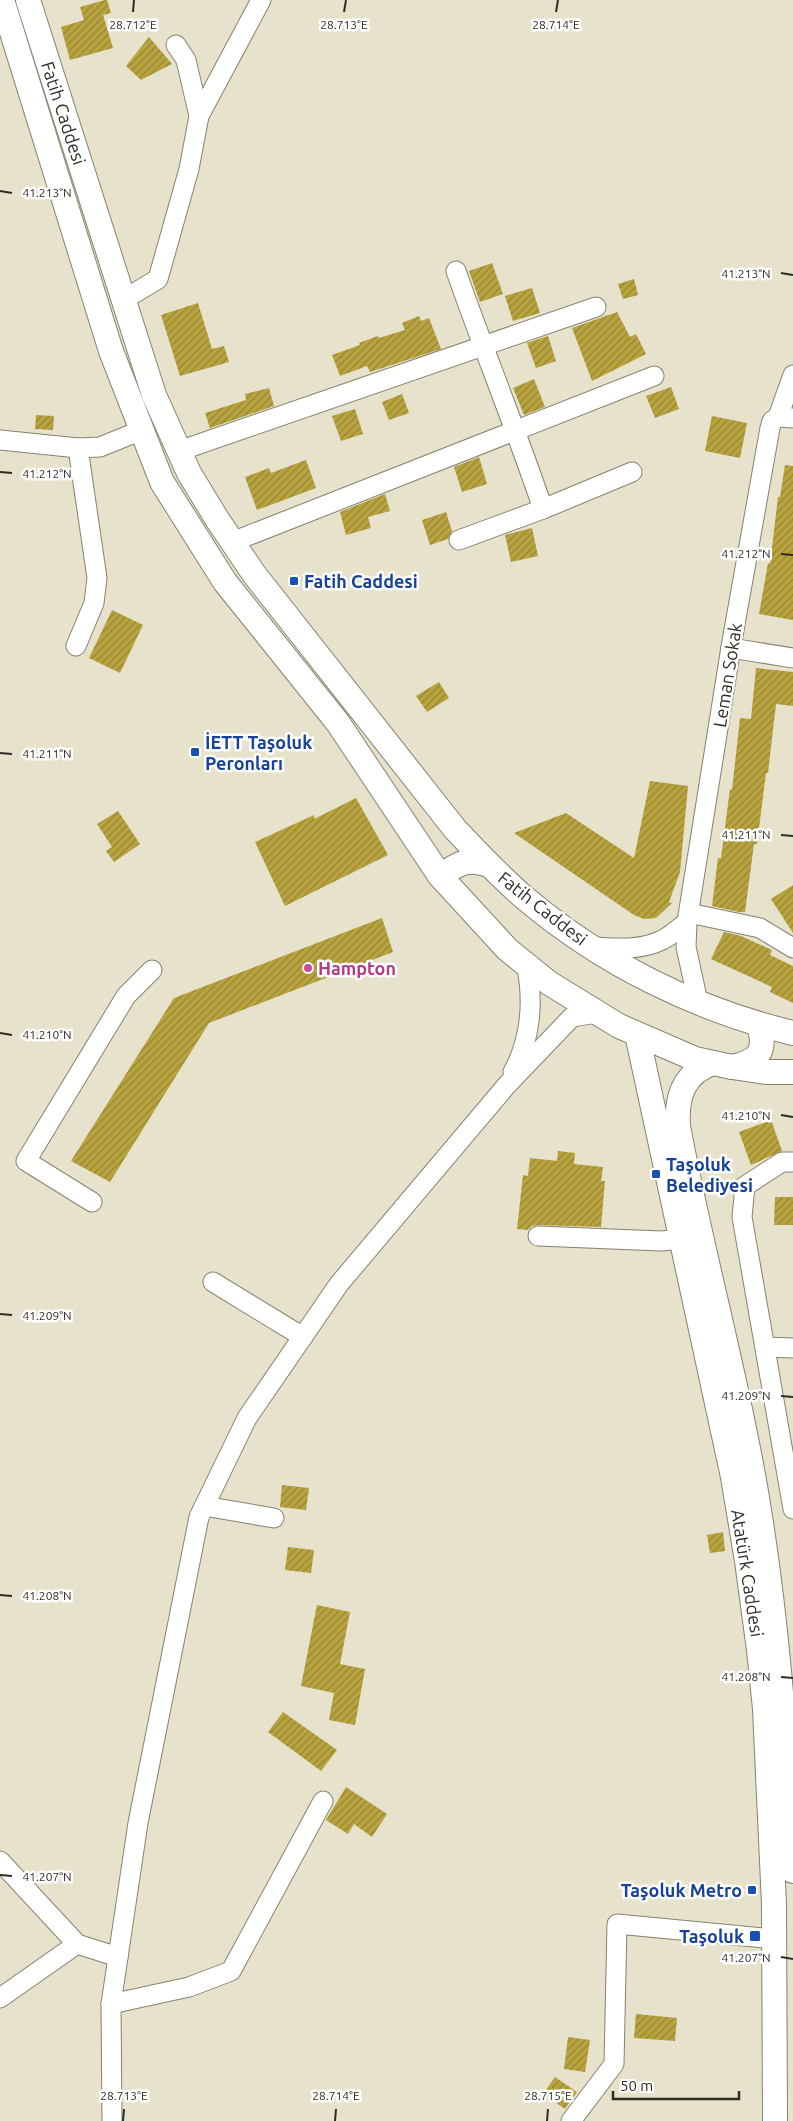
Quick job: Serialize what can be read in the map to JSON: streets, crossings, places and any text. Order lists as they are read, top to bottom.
{
  "streets": {
    "main road": ["Fatih Caddesi", "Atatürk Caddesi"],
    "street": ["Leman Sokak"]
  },
  "crossings": [
    ["Fatih Caddesi", "Leman Sokak"],
    ["Fatih Caddesi", "Atatürk Caddesi"]
  ],
  "places": {
    "transit": [
      "Fatih Caddesi",
      "İETT Taşoluk Peronları",
      "Taşoluk Belediyesi",
      "Taşoluk Metro",
      "Taşoluk"
    ],
    "other": ["Hampton"]
  },
  "scale_bar": "50 m",
  "coordinates": [
    "28.712°E",
    "28.713°E",
    "28.714°E",
    "41.213°N",
    "41.212°N",
    "41.211°N",
    "41.210°N",
    "41.209°N",
    "41.208°N",
    "41.207°N",
    "28.715°E"
  ]
}
